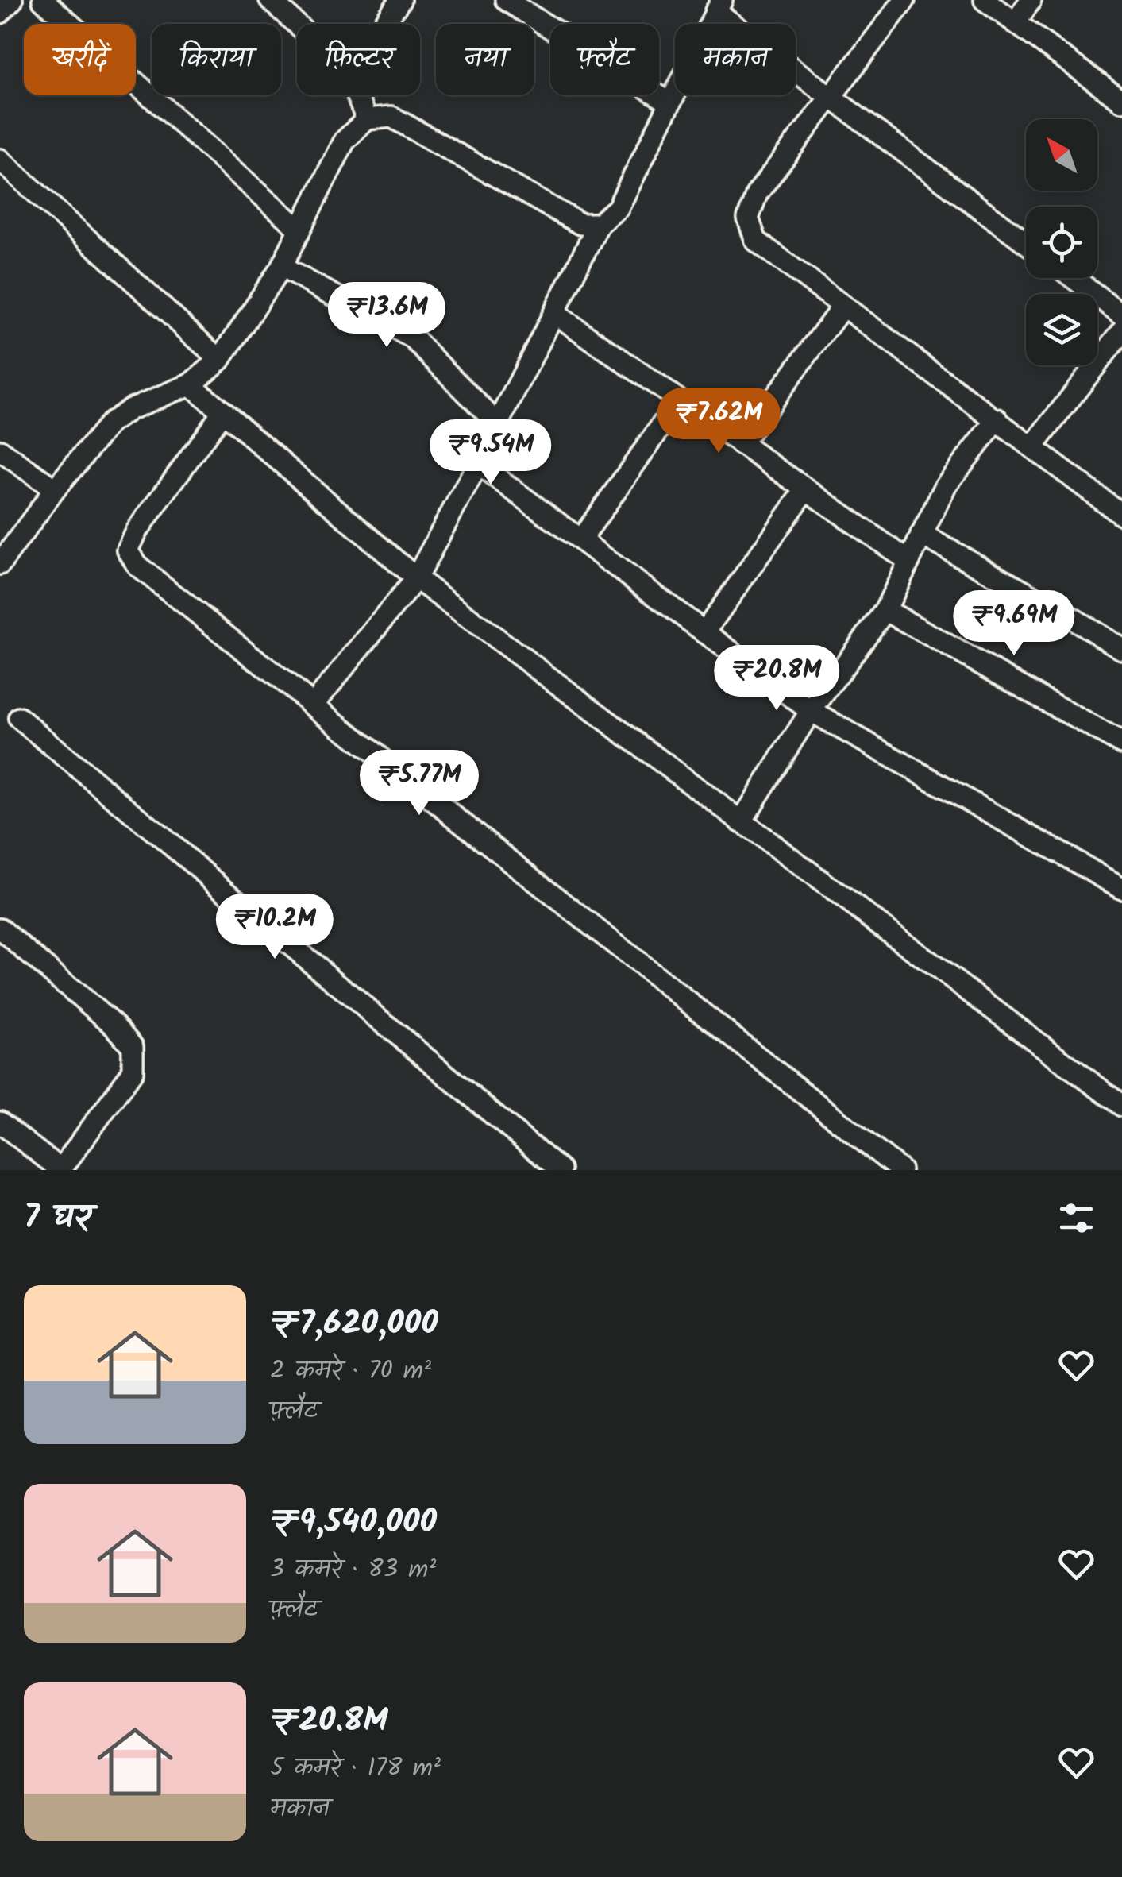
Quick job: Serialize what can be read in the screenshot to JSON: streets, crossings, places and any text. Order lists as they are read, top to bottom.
{
  "north": "top left",
  "page": {
    "chip": [
      "खरीदें",
      "किराया",
      "फ़िल्टर",
      "नया",
      "फ़्लैट",
      "मकान"
    ],
    "price": [
      "₹13.6M",
      "₹7.62M",
      "₹9.54M",
      "₹9.69M",
      "₹20.8M",
      "₹5.77M",
      "₹10.2M"
    ],
    "heading": "7 घर",
    "list": [
      {
        "name": "₹7,620,000",
        "note": "2 कमरे · 70 m² · फ़्लैट"
      },
      {
        "name": "₹9,540,000",
        "note": "3 कमरे · 83 m² · फ़्लैट"
      },
      {
        "name": "₹20.8M",
        "note": "5 कमरे · 178 m² · मकान"
      }
    ]
  }
}
